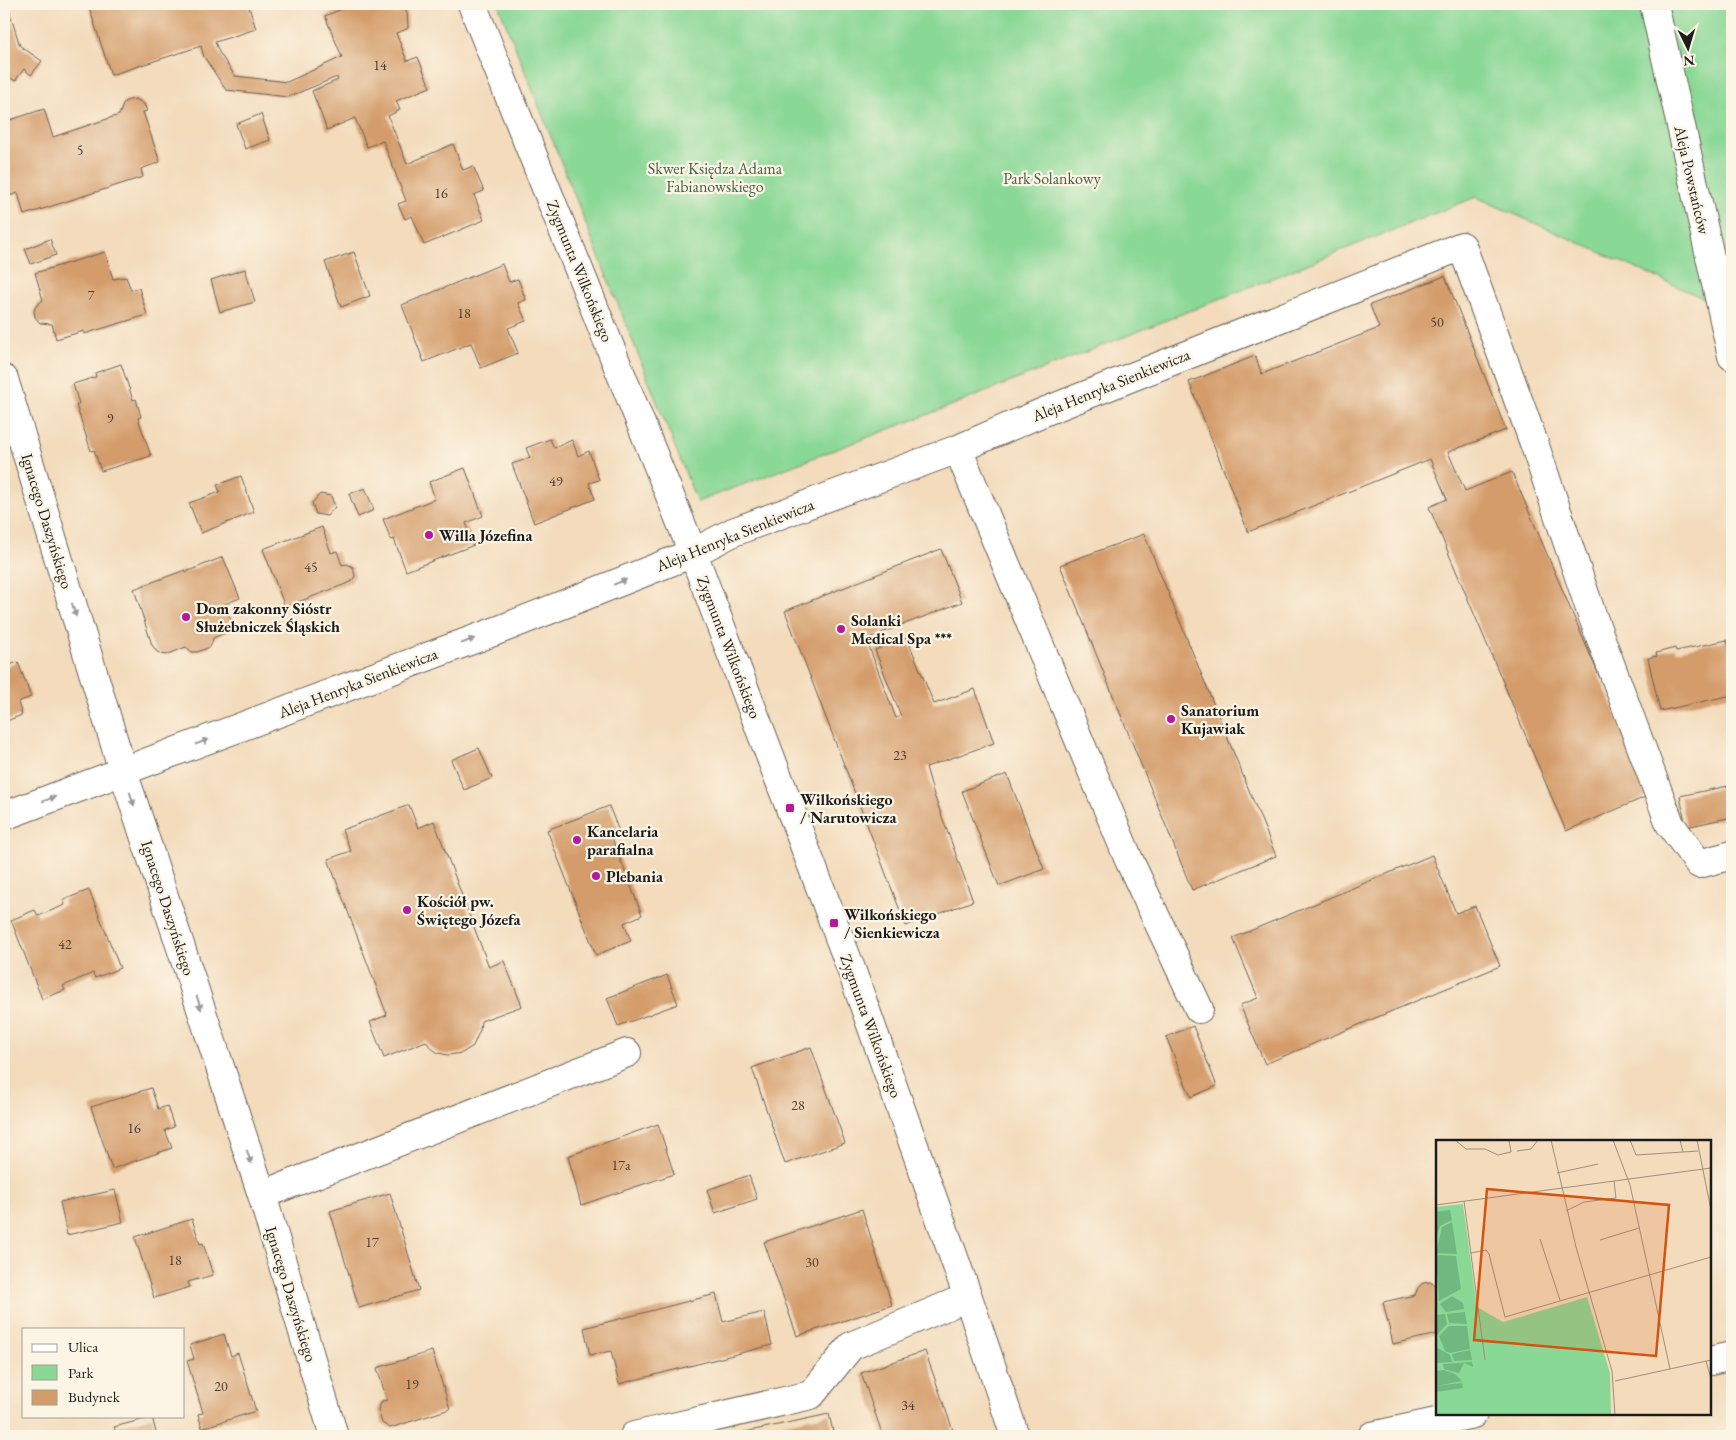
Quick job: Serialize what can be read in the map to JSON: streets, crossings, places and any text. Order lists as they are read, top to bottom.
{
  "streets": {
    "street": [
      "Aleja Powstańców",
      "Zygmunta Wilkońskiego",
      "Aleja Henryka Sienkiewicza",
      "Ignacego Daszyńskiego"
    ]
  },
  "crossings": [
    ["Zygmunta Wilkońskiego", "Aleja Henryka Sienkiewicza"],
    ["Aleja Henryka Sienkiewicza", "Ignacego Daszyńskiego"]
  ],
  "one_way": ["Ignacego Daszyńskiego"],
  "parks": ["Skwer Księdza Adama Fabianowskiego", "Park Solankowy"],
  "places": {
    "other": [
      "Willa Józefina",
      "Dom zakonny Sióstr Służebniczek Śląskich",
      "Solanki Medical Spa ***",
      "Sanatorium Kujawiak",
      "Kancelaria parafialna",
      "Plebania",
      "Kościół pw. Świętego Józefa"
    ],
    "transit": ["Wilkońskiego / Narutowicza", "Wilkońskiego / Sienkiewicza"]
  },
  "house_numbers": [
    "14",
    "5",
    "16",
    "7",
    "18",
    "50",
    "9",
    "49",
    "45",
    "23",
    "42",
    "28",
    "16",
    "17a",
    "17",
    "18",
    "30",
    "19",
    "20",
    "34"
  ],
  "legend": ["Ulica", "Park", "Budynek"],
  "north": "bottom"
}
